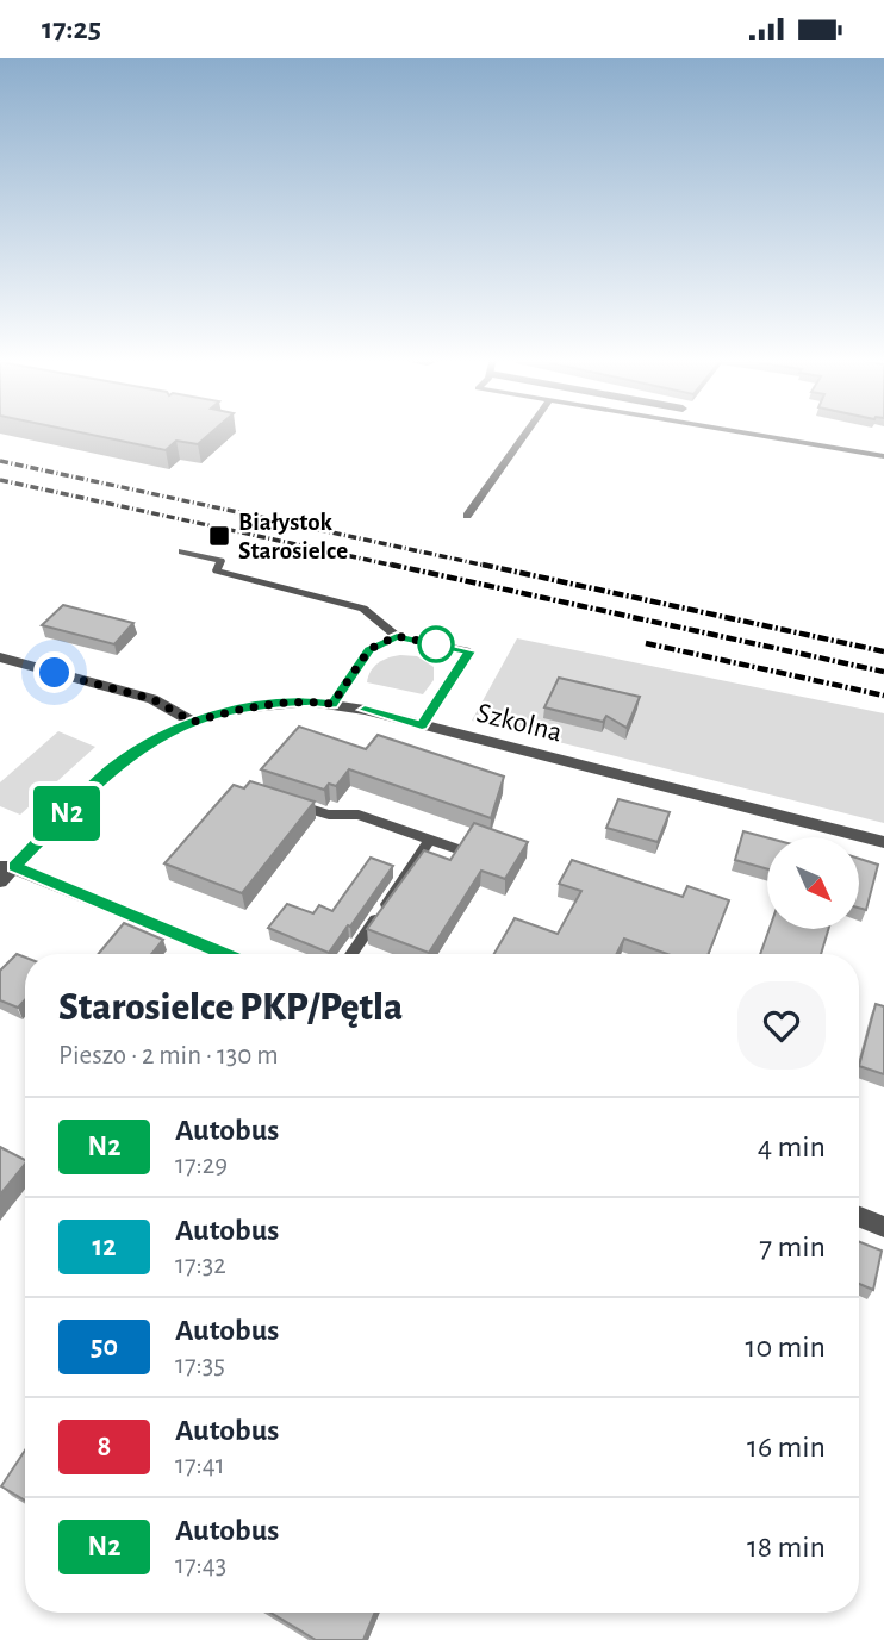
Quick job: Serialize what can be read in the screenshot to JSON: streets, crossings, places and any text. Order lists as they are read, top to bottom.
{
  "streets": {
    "street": ["Szkolna"]
  },
  "places": {
    "transit": ["Białystok Starosielce"]
  },
  "lines": ["bus line N2"],
  "north": "bottom right",
  "page": {
    "status": "17:25",
    "on_map": "N2",
    "heading": ["Starosielce PKP/Pętla", "Pieszo · 2 min · 130 m"],
    "list": [
      {
        "mark": "N2",
        "name": "Autobus",
        "note": "17:29",
        "value": "4 min"
      },
      {
        "mark": "12",
        "name": "Autobus",
        "note": "17:32",
        "value": "7 min"
      },
      {
        "mark": "50",
        "name": "Autobus",
        "note": "17:35",
        "value": "10 min"
      },
      {
        "mark": "8",
        "name": "Autobus",
        "note": "17:41",
        "value": "16 min"
      },
      {
        "mark": "N2",
        "name": "Autobus",
        "note": "17:43",
        "value": "18 min"
      }
    ]
  }
}
